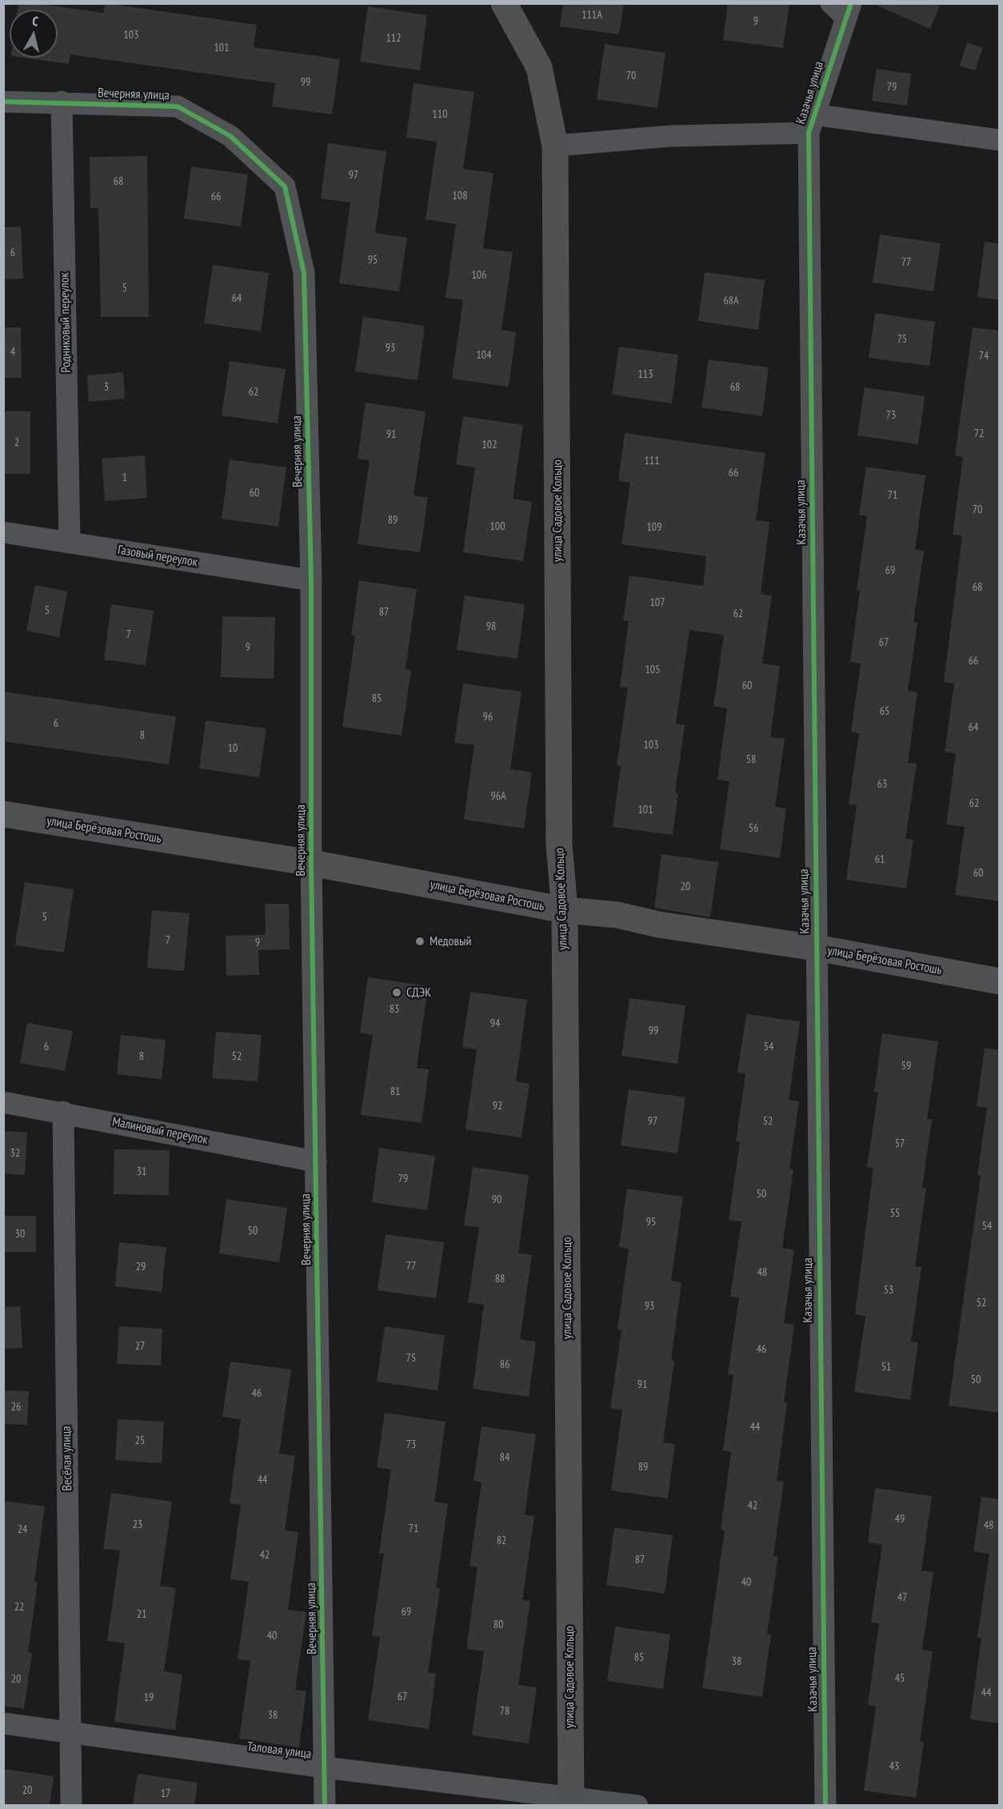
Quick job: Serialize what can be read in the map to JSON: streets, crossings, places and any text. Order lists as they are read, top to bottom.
{
  "streets": {
    "street": [
      "Казачья улица",
      "Вечерняя улица",
      "Родниковый переулок",
      "улица Садовое Кольцо",
      "Газовый переулок",
      "улица Берёзовая Ростошь",
      "Малиновый переулок",
      "Весёлая улица",
      "Таловая улица"
    ]
  },
  "crossings": [
    ["Казачья улица", "улица Берёзовая Ростошь"],
    ["Вечерняя улица", "Родниковый переулок"],
    ["Вечерняя улица", "Газовый переулок"],
    ["Вечерняя улица", "улица Берёзовая Ростошь"],
    ["Вечерняя улица", "Малиновый переулок"],
    ["Вечерняя улица", "Таловая улица"],
    ["Родниковый переулок", "Газовый переулок"],
    ["улица Садовое Кольцо", "улица Берёзовая Ростошь"],
    ["улица Садовое Кольцо", "Таловая улица"],
    ["Малиновый переулок", "Весёлая улица"],
    ["Весёлая улица", "Таловая улица"]
  ],
  "places": ["Медовый", "СДЭК"],
  "house_numbers": [
    "111А",
    "9",
    "103",
    "112",
    "101",
    "70",
    "99",
    "79",
    "110",
    "97",
    "68",
    "108",
    "66",
    "6",
    "95",
    "77",
    "106",
    "5",
    "64",
    "68А",
    "75",
    "93",
    "4",
    "104",
    "74",
    "113",
    "3",
    "68",
    "62",
    "73",
    "72",
    "91",
    "2",
    "102",
    "111",
    "66",
    "1",
    "60",
    "71",
    "70",
    "89",
    "100",
    "109",
    "69",
    "68",
    "107",
    "5",
    "87",
    "62",
    "98",
    "7",
    "67",
    "9",
    "66",
    "105",
    "60",
    "85",
    "65",
    "96",
    "6",
    "64",
    "8",
    "103",
    "10",
    "58",
    "63",
    "96А",
    "62",
    "101",
    "56",
    "61",
    "60",
    "20",
    "5",
    "7",
    "9",
    "83",
    "94",
    "99",
    "6",
    "54",
    "8",
    "52",
    "59",
    "81",
    "92",
    "97",
    "52",
    "57",
    "32",
    "31",
    "79",
    "50",
    "90",
    "55",
    "95",
    "54",
    "50",
    "30",
    "77",
    "29",
    "48",
    "88",
    "53",
    "52",
    "93",
    "27",
    "46",
    "75",
    "86",
    "51",
    "50",
    "91",
    "46",
    "26",
    "44",
    "25",
    "73",
    "84",
    "89",
    "44",
    "42",
    "49",
    "23",
    "48",
    "71",
    "24",
    "82",
    "42",
    "87",
    "40",
    "47",
    "22",
    "69",
    "21",
    "80",
    "40",
    "85",
    "38",
    "45",
    "20",
    "44",
    "67",
    "19",
    "78",
    "38",
    "43",
    "20",
    "17"
  ],
  "north": "top"
}
